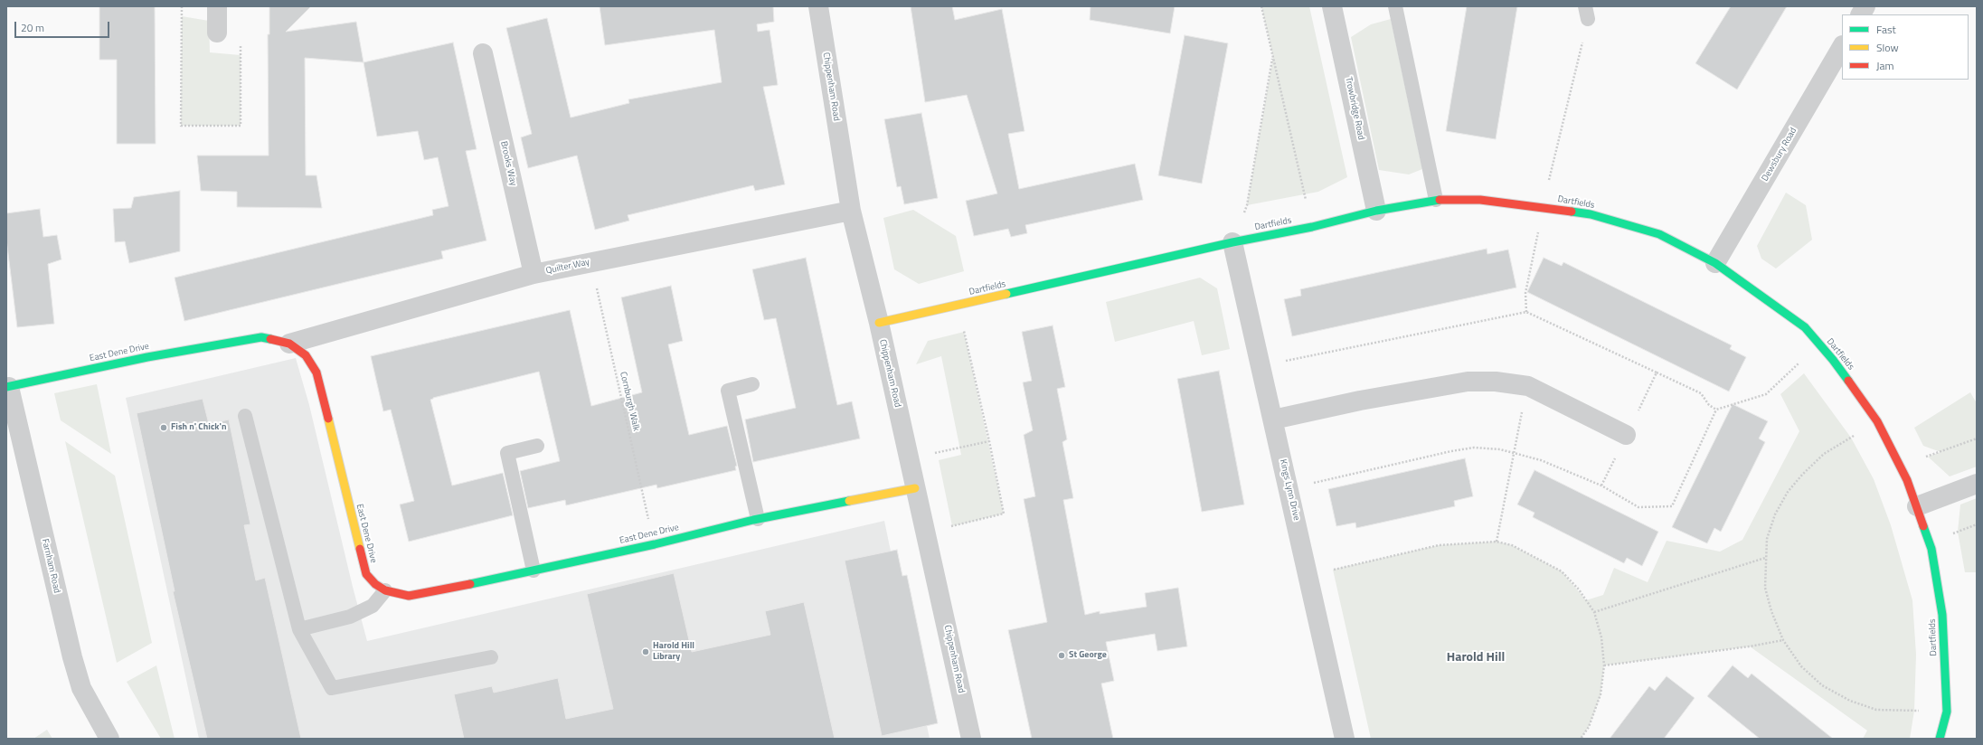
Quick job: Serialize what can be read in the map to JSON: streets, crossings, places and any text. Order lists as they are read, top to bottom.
{
  "streets": {
    "street": [
      "Chippenham Road",
      "Trowbridge Road",
      "Dewsbury Road",
      "Brooks Way",
      "Dartfields",
      "Quilter Way",
      "East Dene Drive",
      "Kings Lynn Drive",
      "Farnham Road"
    ],
    "path": ["Cornburgh Walk"]
  },
  "crossings": [
    ["Chippenham Road", "Dartfields"],
    ["Chippenham Road", "Quilter Way"],
    ["Chippenham Road", "East Dene Drive"],
    ["Trowbridge Road", "Dartfields"],
    ["Dewsbury Road", "Dartfields"],
    ["Brooks Way", "Quilter Way"],
    ["Dartfields", "Kings Lynn Drive"],
    ["Quilter Way", "East Dene Drive"],
    ["Quilter Way", "Cornburgh Walk"],
    ["East Dene Drive", "Cornburgh Walk"],
    ["East Dene Drive", "Farnham Road"]
  ],
  "districts": ["Harold Hill"],
  "places": ["Fish n' Chick'n", "Harold Hill Library", "St George"],
  "legend": ["Fast", "Slow", "Jam"],
  "scale_bar": "20 m"
}
